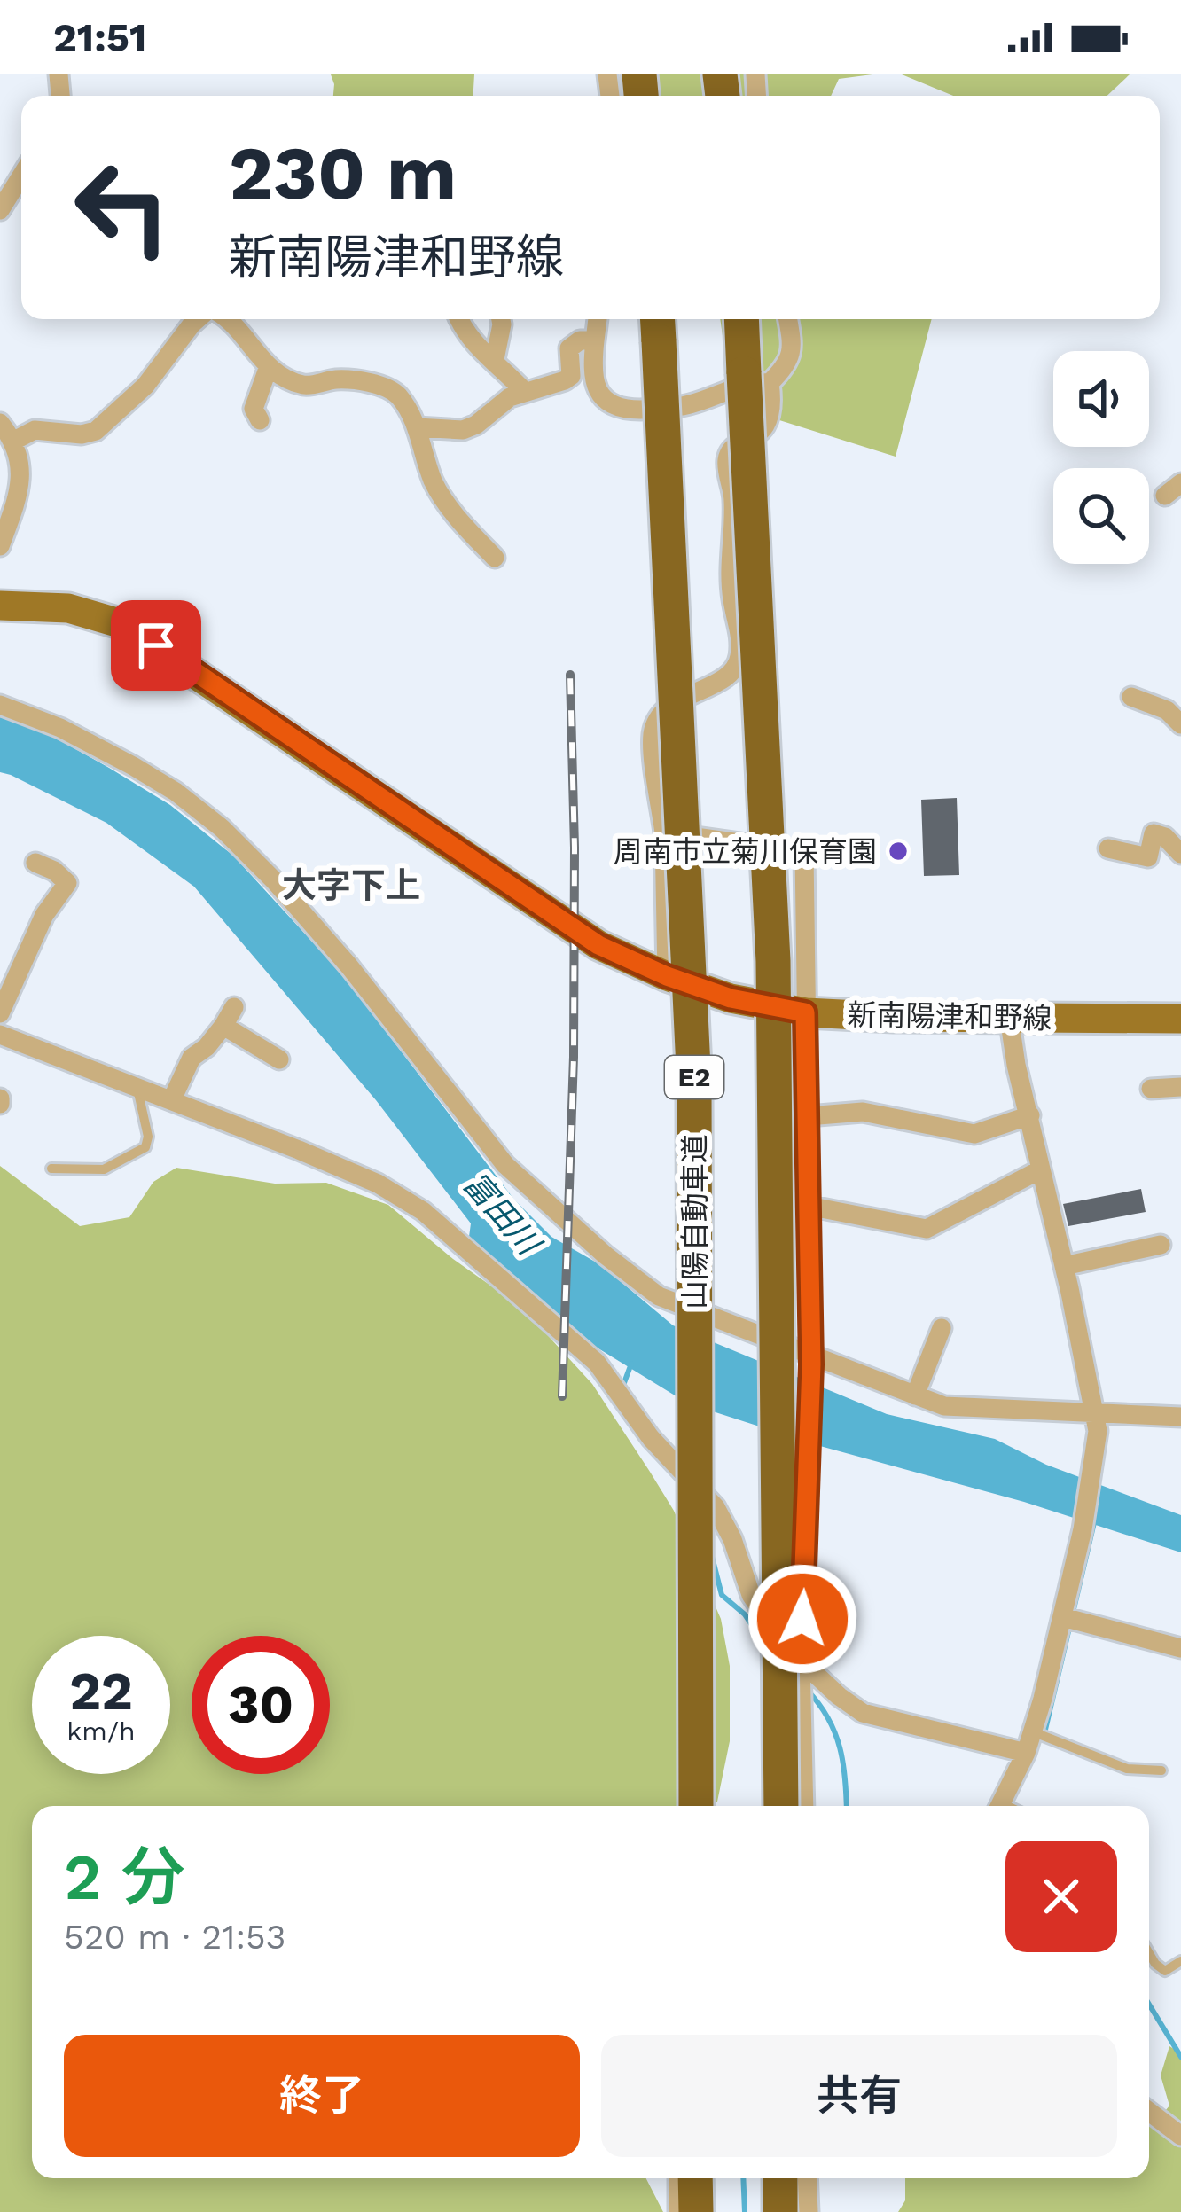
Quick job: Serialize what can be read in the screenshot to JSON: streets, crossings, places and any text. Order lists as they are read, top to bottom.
{
  "streets": {
    "highway": ["E2", "山陽自動車道"],
    "main road": ["新南陽津和野線"]
  },
  "districts": ["大字下上"],
  "water": ["富田川"],
  "places": ["周南市立菊川保育園"],
  "page": {
    "status": "21:51",
    "turn": ["230 m", "新南陽津和野線"],
    "speed": "22 km/h",
    "limit": "30",
    "heading": ["2 分", "520 m · 21:53"],
    "buttons": ["終了", "共有"]
  }
}
